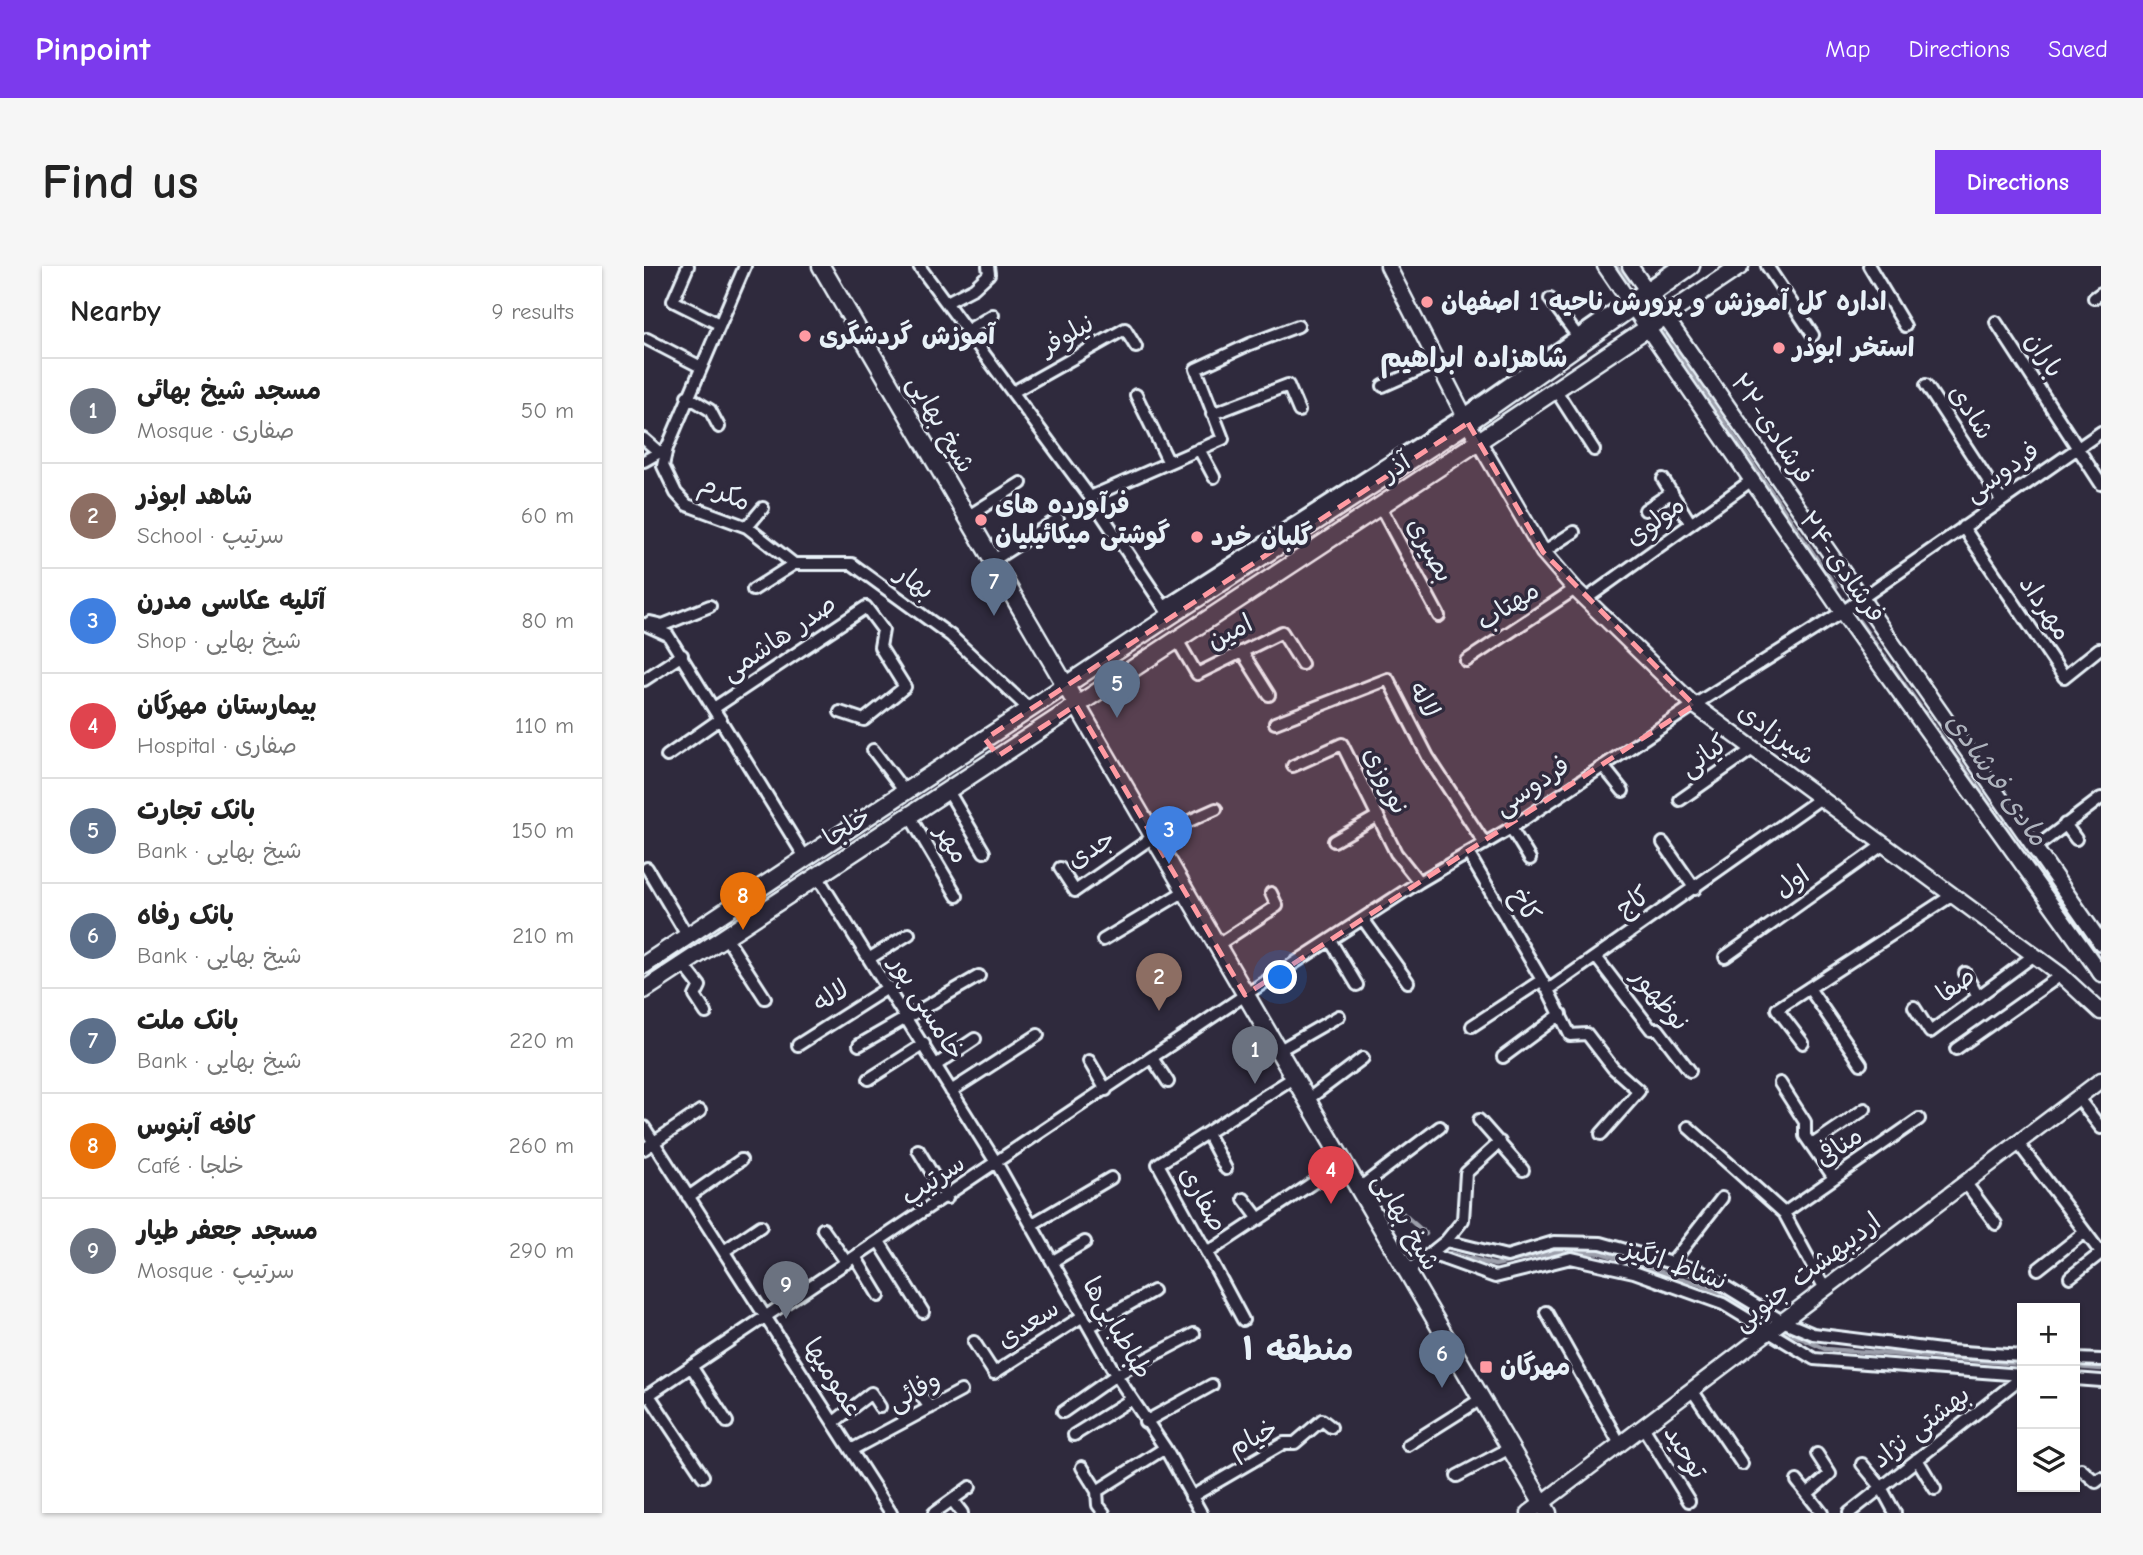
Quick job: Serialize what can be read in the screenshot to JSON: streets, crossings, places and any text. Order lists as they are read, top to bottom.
{
  "streets": {
    "main road": ["شیخ بهایی", "آذر", "خلجا"],
    "street": [
      "نیلوفر",
      "باران",
      "شادی",
      "۲۲-فرشادی",
      "فردوسی",
      "مکرم",
      "مولوی",
      "بصیری",
      "۲۴-فرشادی",
      "بهار",
      "مهتاب",
      "مهرداد",
      "امین",
      "صدر هاشمی",
      "لاله",
      "شیرزادی",
      "کیانی",
      "نوروزی",
      "مهر",
      "جدی",
      "اول",
      "کاج",
      "کاخ",
      "صفا",
      "نوظهور",
      "خامسی پور",
      "منافی",
      "سرتیپ",
      "صفاری",
      "نشاط انگیز",
      "اردیبهشت جنوبی",
      "سعدی",
      "طباطبایی‌ها",
      "عمومیها",
      "وفائی",
      "بهشتی نژاد",
      "خیام",
      "توحید"
    ]
  },
  "crossings": [
    ["باران", "فردوسی"],
    ["شادی", "فردوسی"],
    ["شیخ بهایی", "آذر"],
    ["شیخ بهایی", "فردوسی"],
    ["شیخ بهایی", "خلجا"],
    ["شیخ بهایی", "جدی"],
    ["شیخ بهایی", "سرتیپ"],
    ["شیخ بهایی", "صفاری"],
    ["شیخ بهایی", "اردیبهشت جنوبی"],
    ["۲۲-فرشادی", "آذر"],
    ["۲۲-فرشادی", "فردوسی"],
    ["آذر", "بصیری"],
    ["آذر", "۲۴-فرشادی"],
    ["آذر", "امین"],
    ["آذر", "شیرزادی"],
    ["آذر", "خلجا"],
    ["فردوسی", "۲۴-فرشادی"],
    ["فردوسی", "مهرداد"],
    ["فردوسی", "لاله"],
    ["فردوسی", "شیرزادی"],
    ["فردوسی", "نوروزی"],
    ["فردوسی", "کاخ"],
    ["فردوسی", "سرتیپ"],
    ["مکرم", "بهار"],
    ["مولوی", "۲۴-فرشادی"],
    ["مولوی", "مهتاب"],
    ["مولوی", "شیرزادی"],
    ["بهار", "خلجا"],
    ["مهتاب", "شیرزادی"],
    ["لاله", "خامسی پور"],
    ["شیرزادی", "کیانی"],
    ["شیرزادی", "اول"],
    ["شیرزادی", "کاج"],
    ["شیرزادی", "صفا"],
    ["خلجا", "مهر"],
    ["خلجا", "خامسی پور"],
    ["کاج", "کاخ"],
    ["کاج", "نوظهور"],
    ["خامسی پور", "سرتیپ"],
    ["خامسی پور", "طباطبایی‌ها"],
    ["سرتیپ", "طباطبایی‌ها"],
    ["سرتیپ", "عمومیها"],
    ["نشاط انگیز", "اردیبهشت جنوبی"],
    ["اردیبهشت جنوبی", "توحید"],
    ["سعدی", "طباطبایی‌ها"],
    ["طباطبایی‌ها", "خیام"],
    ["عمومیها", "وفائی"]
  ],
  "districts": ["شاهزاده ابراهیم", "منطقه ۱"],
  "water": ["مادی فرشادی"],
  "places": {
    "other": [
      "اداره کل آموزش و پرورش ناحیه 1 اصفهان",
      "آموزش گردشگری",
      "استخر ابوذر",
      "فرآورده های گوشتی میکائیلیان",
      "گلبان خرد"
    ],
    "transit": ["مهرگان"]
  },
  "page": {
    "header": "Pinpoint",
    "nav": ["Map", "Directions", "Saved"],
    "buttons": "Directions",
    "title": "Find us",
    "heading": ["Nearby", "9 results"],
    "list": [
      {
        "mark": "1",
        "name": "مسجد شیخ بهائی",
        "note": "Mosque · صفاری",
        "value": "50 m"
      },
      {
        "mark": "2",
        "name": "شاهد ابوذر",
        "note": "School · سرتیپ",
        "value": "60 m"
      },
      {
        "mark": "3",
        "name": "آتلیه عکاسی مدرن",
        "note": "Shop · شیخ بهایی",
        "value": "80 m"
      },
      {
        "mark": "4",
        "name": "بیمارستان مهرگان",
        "note": "Hospital · صفاری",
        "value": "110 m"
      },
      {
        "mark": "5",
        "name": "بانک تجارت",
        "note": "Bank · شیخ بهایی",
        "value": "150 m"
      },
      {
        "mark": "6",
        "name": "بانک رفاه",
        "note": "Bank · شیخ بهایی",
        "value": "210 m"
      },
      {
        "mark": "7",
        "name": "بانک ملت",
        "note": "Bank · شیخ بهایی",
        "value": "220 m"
      },
      {
        "mark": "8",
        "name": "کافه آبنوس",
        "note": "Café · خلجا",
        "value": "260 m"
      },
      {
        "mark": "9",
        "name": "مسجد جعفر طیار",
        "note": "Mosque · سرتیپ",
        "value": "290 m"
      }
    ],
    "pins": [
      "7",
      "5",
      "3",
      "8",
      "2",
      "1",
      "4",
      "9",
      "6"
    ],
    "map_buttons": ["+", "−"]
  }
}
